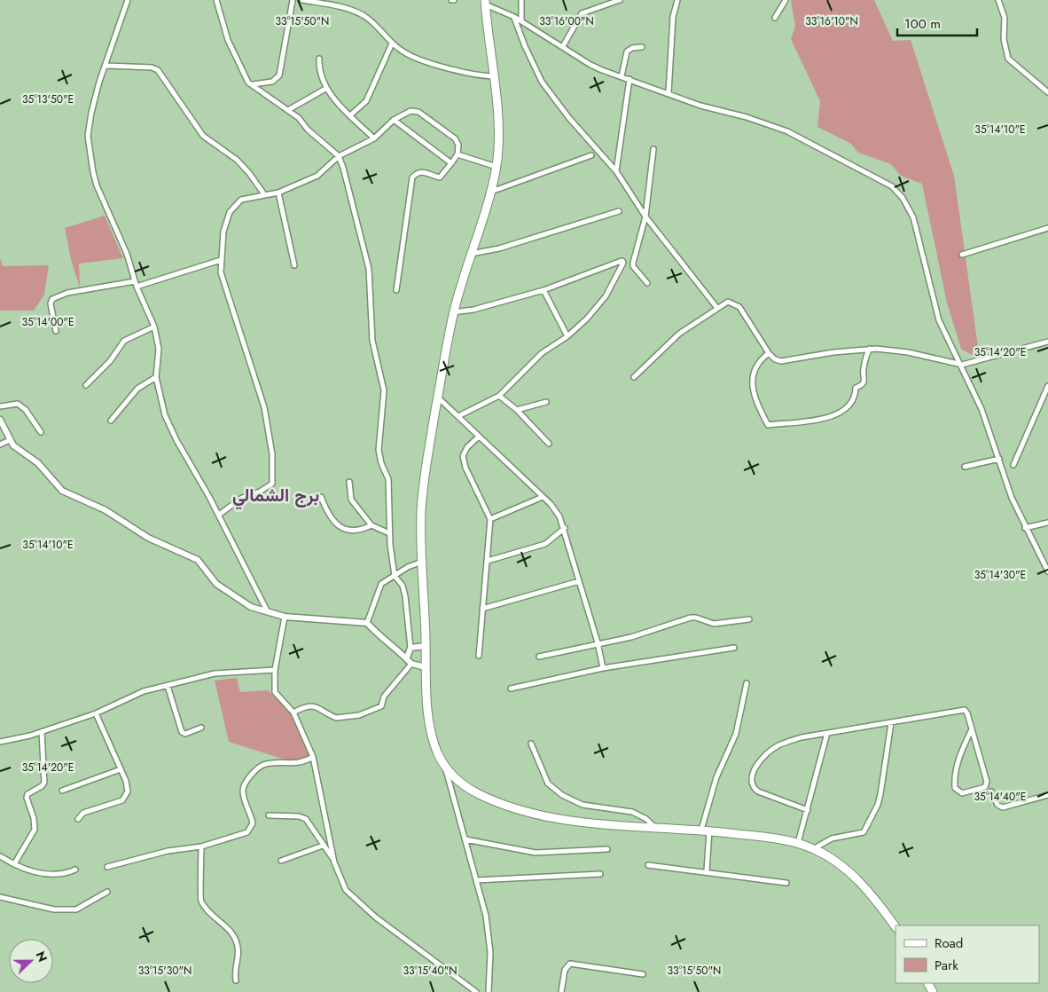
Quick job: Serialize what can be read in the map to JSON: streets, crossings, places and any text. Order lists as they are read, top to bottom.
{
  "districts": ["برج الشمالي"],
  "legend": ["Road", "Park"],
  "scale_bar": "100 m",
  "north": "right",
  "coordinates": [
    "33°15'50\"N",
    "33°16'00\"N",
    "33°16'10\"N",
    "35°13'50\"E",
    "35°14'10\"E",
    "35°14'00\"E",
    "35°14'20\"E",
    "35°14'30\"E",
    "35°14'40\"E",
    "33°15'30\"N",
    "33°15'40\"N"
  ]
}
